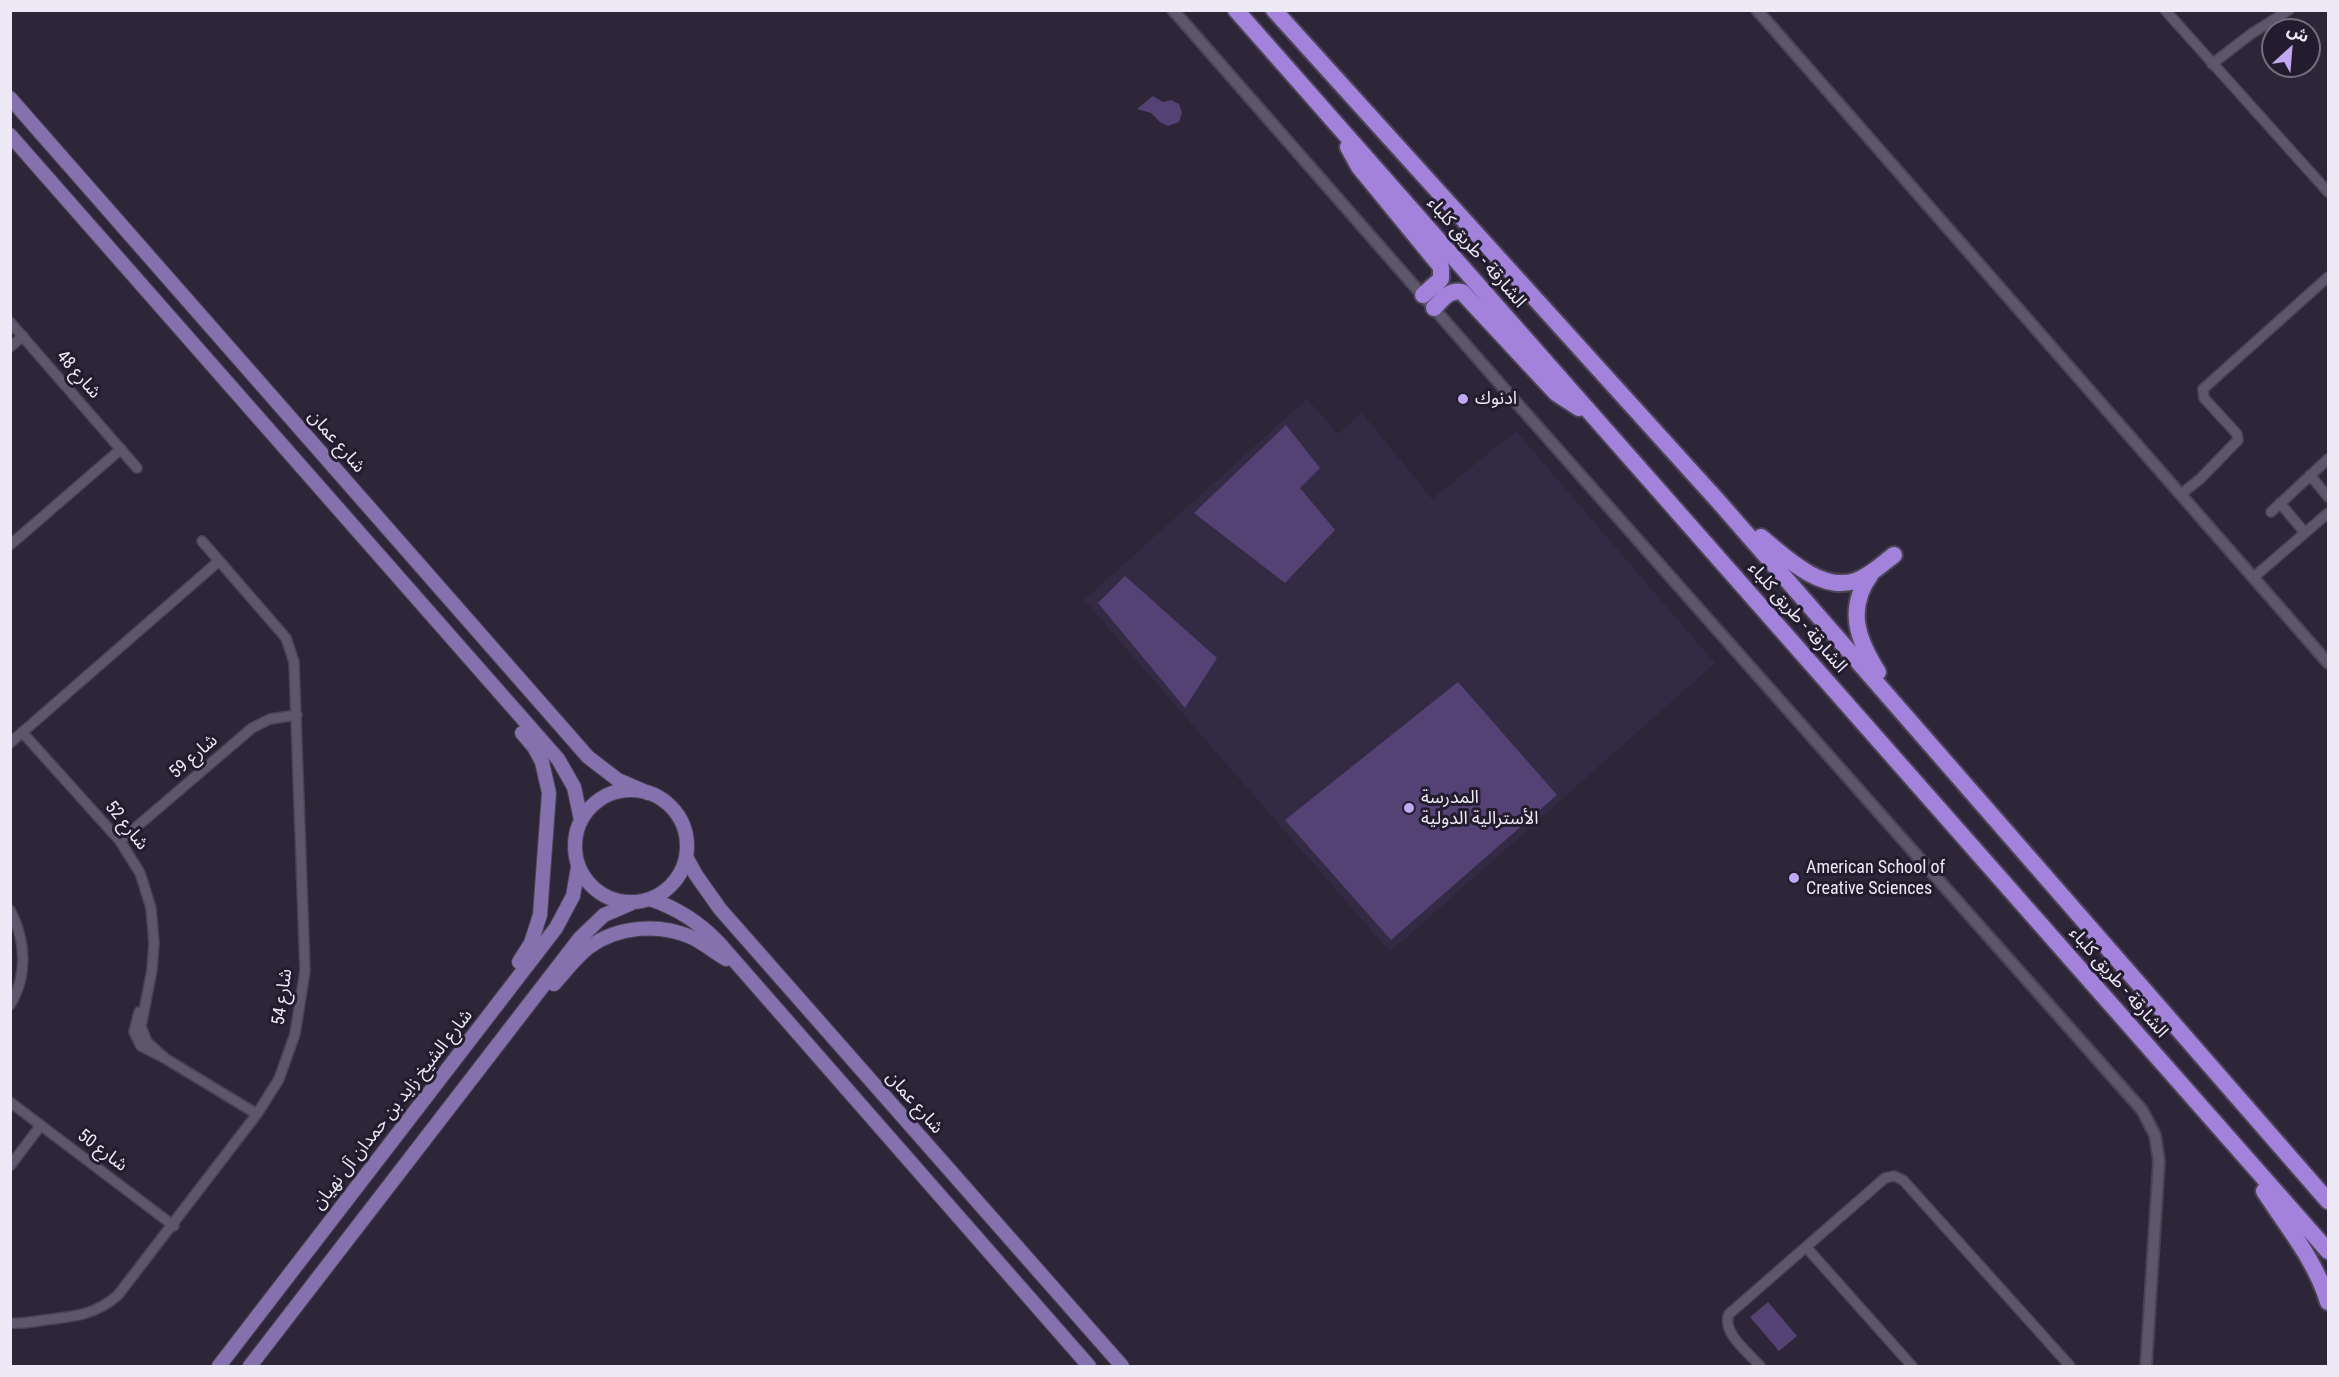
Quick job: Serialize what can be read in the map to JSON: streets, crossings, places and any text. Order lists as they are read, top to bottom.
{
  "streets": {
    "highway": ["الشارقة - طريق كلباء"],
    "main road": ["شارع عمان", "شارع الشيخ زايد بن حمدان آل نهيان"],
    "street": [
      "شارع 48",
      "شارع 59",
      "شارع 52",
      "شارع 54",
      "شارع 50"
    ]
  },
  "crossings": [
    ["شارع عمان", "شارع الشيخ زايد بن حمدان آل نهيان"],
    ["شارع 59", "شارع 52"],
    ["شارع 59", "شارع 54"],
    ["شارع 52", "شارع 54"],
    ["شارع 54", "شارع 50"]
  ],
  "places": ["ادنوك", "المدرسة الأسترالية الدولية", "American School of Creative Sciences"],
  "north": "top right"
}
